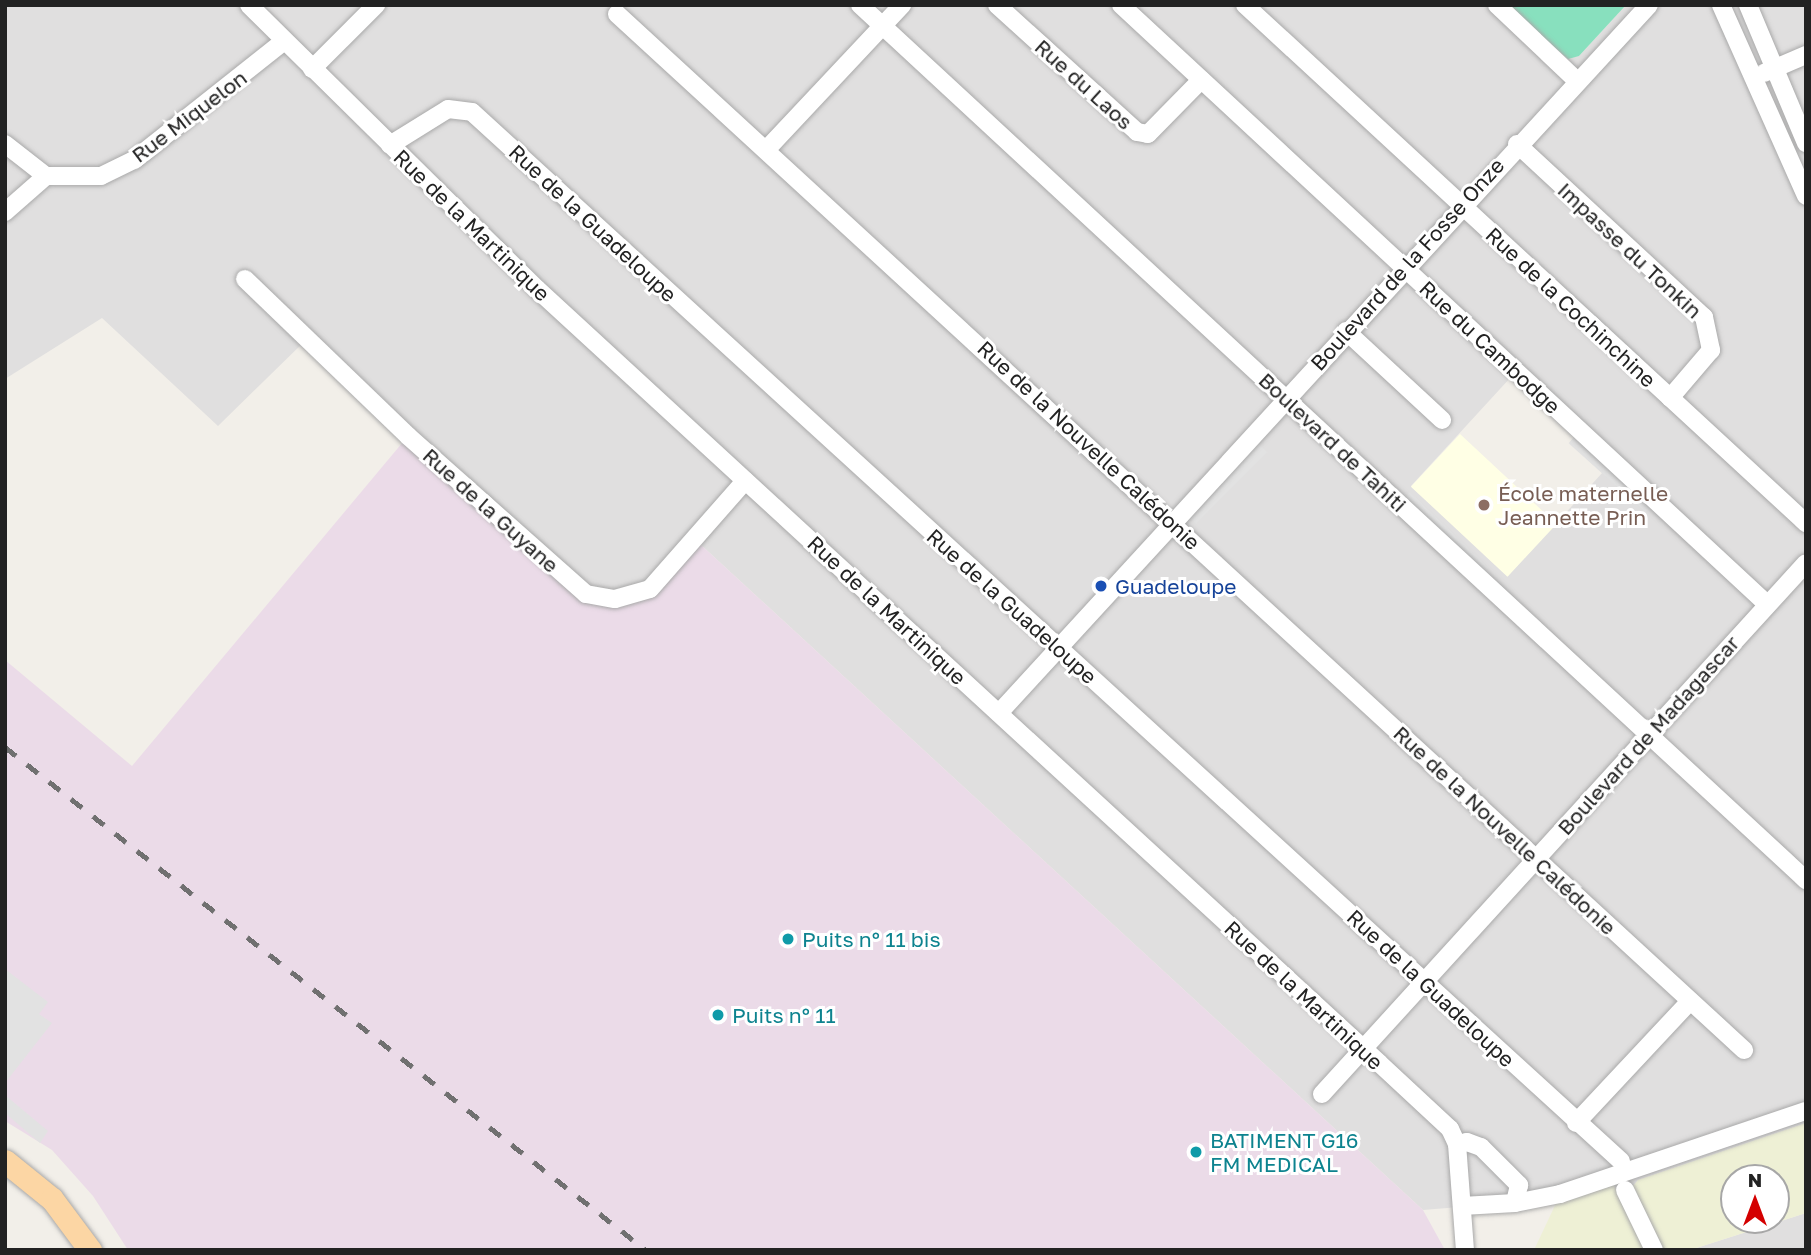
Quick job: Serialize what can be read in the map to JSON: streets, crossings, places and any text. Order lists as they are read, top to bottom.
{
  "streets": {
    "street": [
      "Rue du Laos",
      "Rue Miquelon",
      "Rue de la Guadeloupe",
      "Rue de la Martinique",
      "Impasse du Tonkin",
      "Boulevard de la Fosse Onze",
      "Rue de la Cochinchine",
      "Rue du Cambodge",
      "Boulevard de Tahiti",
      "Rue de la Nouvelle Calédonie",
      "Rue de la Guyane",
      "Boulevard de Madagascar"
    ]
  },
  "crossings": [
    ["Rue du Laos", "Rue du Cambodge"],
    ["Rue Miquelon", "Rue de la Martinique"],
    ["Rue de la Guadeloupe", "Rue de la Martinique"],
    ["Rue de la Guadeloupe", "Boulevard de la Fosse Onze"],
    ["Rue de la Guadeloupe", "Boulevard de Madagascar"],
    ["Rue de la Martinique", "Boulevard de la Fosse Onze"],
    ["Rue de la Martinique", "Rue de la Guyane"],
    ["Rue de la Martinique", "Boulevard de Madagascar"],
    ["Impasse du Tonkin", "Boulevard de la Fosse Onze"],
    ["Impasse du Tonkin", "Rue de la Cochinchine"],
    ["Boulevard de la Fosse Onze", "Rue de la Cochinchine"],
    ["Boulevard de la Fosse Onze", "Rue du Cambodge"],
    ["Boulevard de la Fosse Onze", "Boulevard de Tahiti"],
    ["Boulevard de la Fosse Onze", "Rue de la Nouvelle Calédonie"],
    ["Rue du Cambodge", "Boulevard de Madagascar"],
    ["Boulevard de Tahiti", "Boulevard de Madagascar"],
    ["Rue de la Nouvelle Calédonie", "Boulevard de Madagascar"]
  ],
  "places": [
    "École maternelle Jeannette Prin",
    "Guadeloupe",
    "Puits n° 11 bis",
    "Puits n° 11",
    "BATIMENT G16 FM MEDICAL"
  ],
  "north": "top"
}
